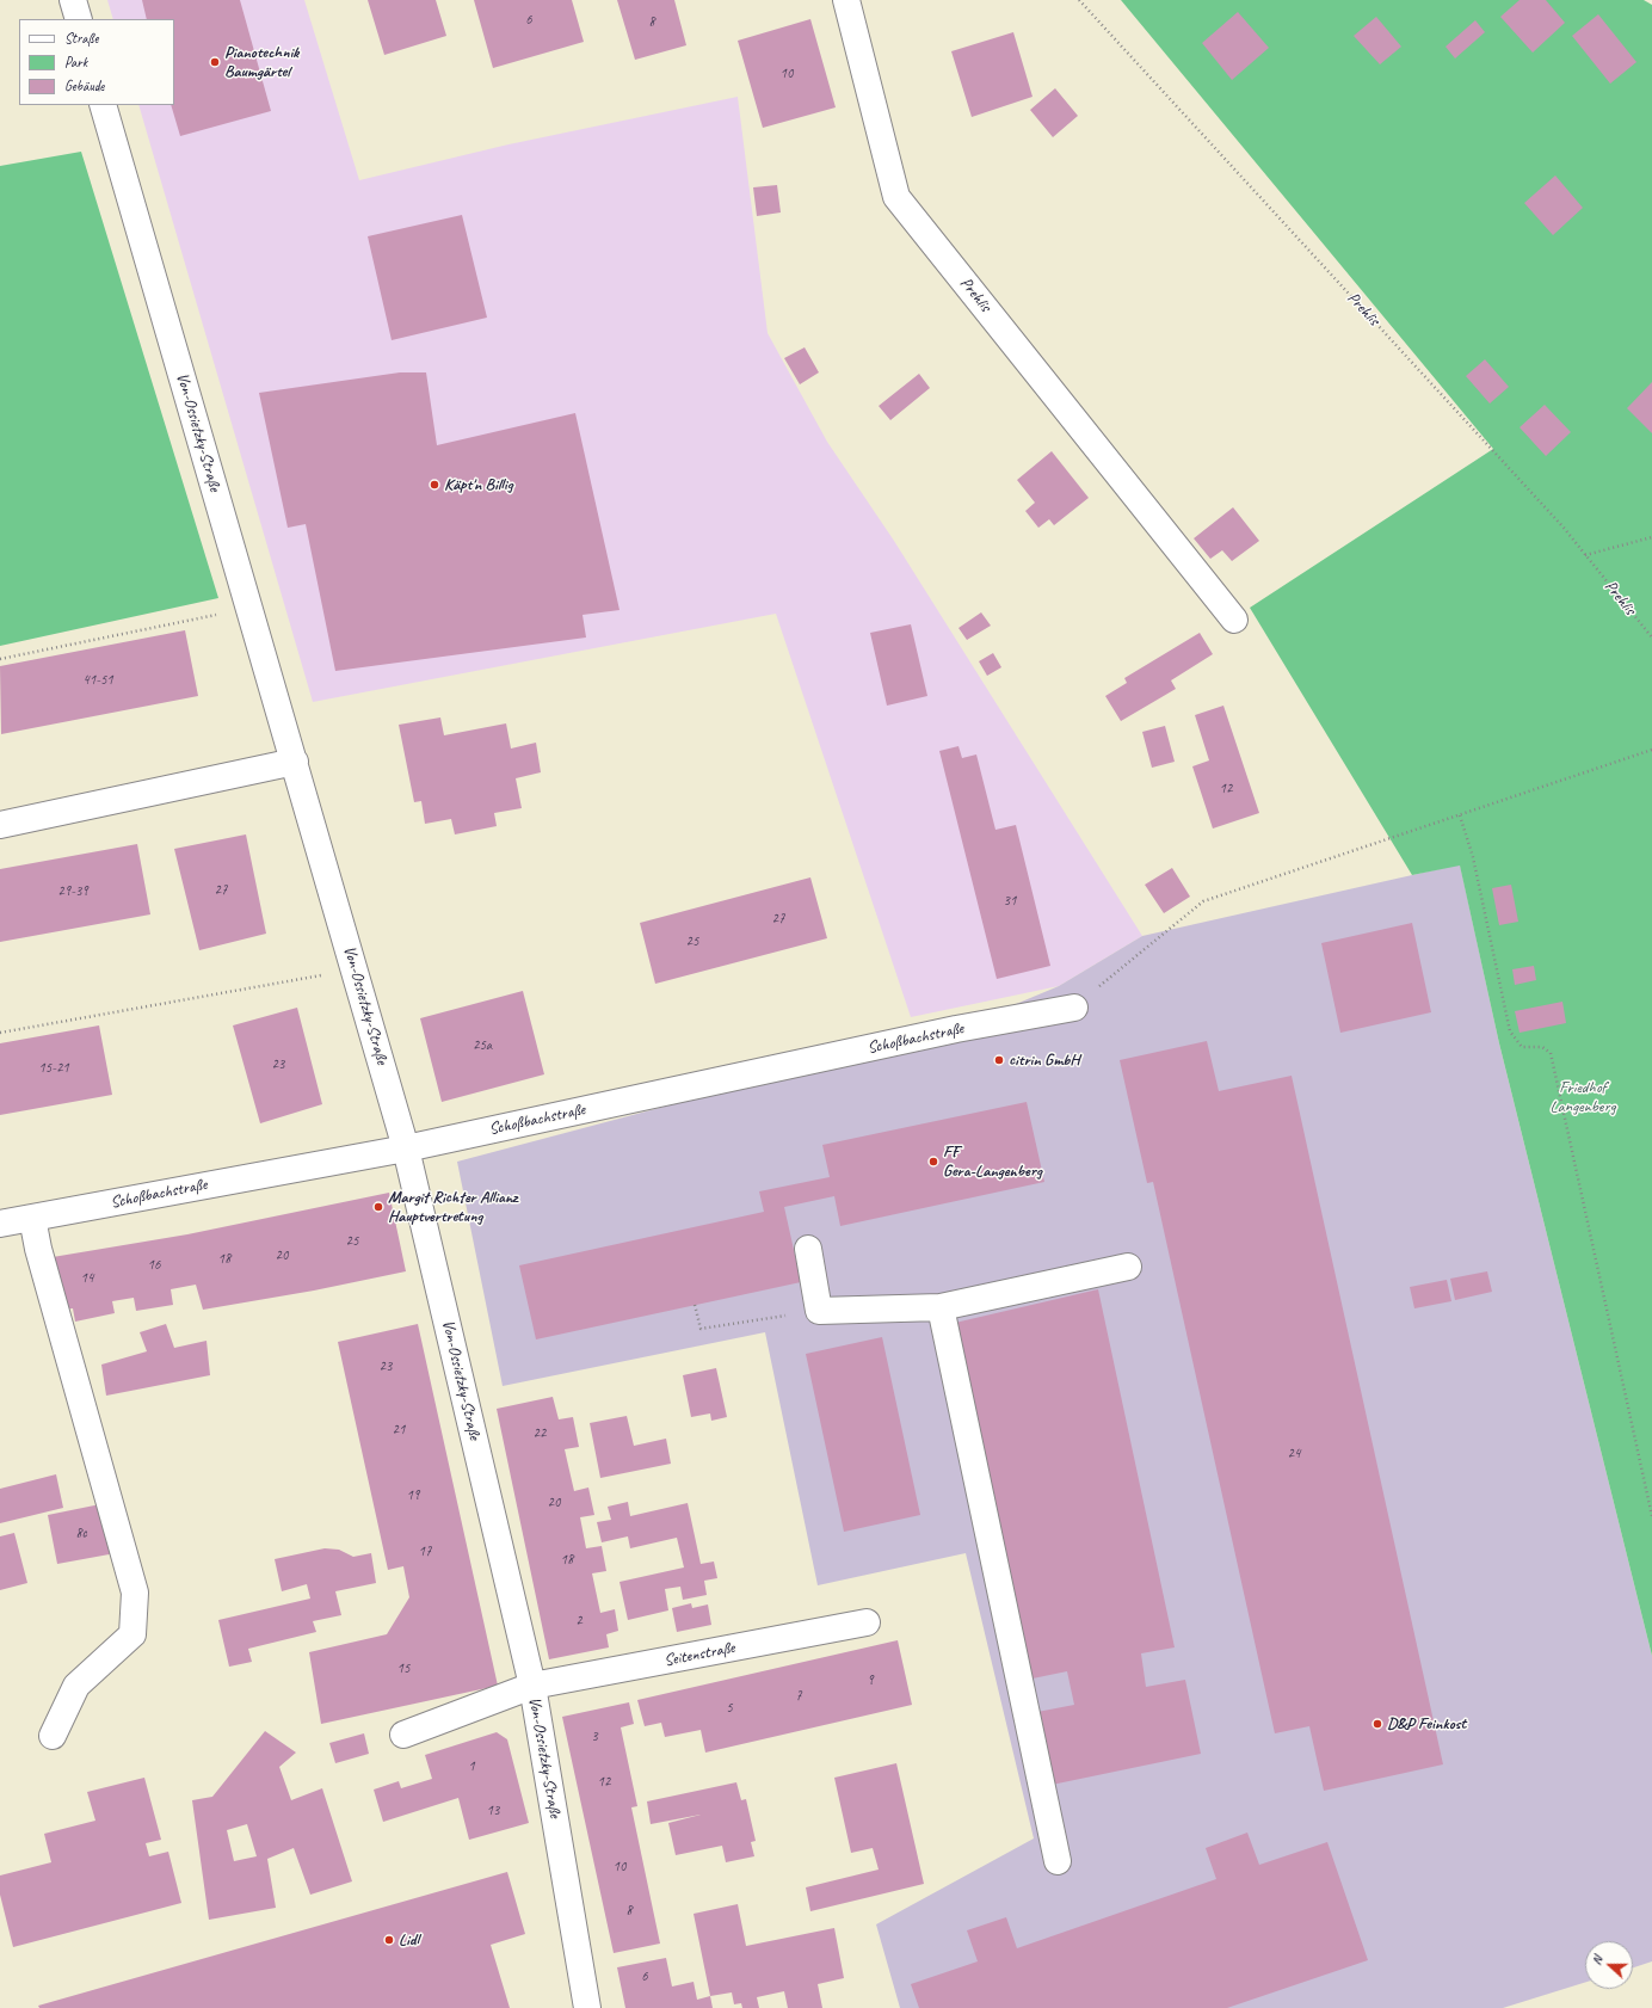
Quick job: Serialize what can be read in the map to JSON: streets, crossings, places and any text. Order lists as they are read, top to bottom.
{
  "streets": {
    "street": [
      "Prehlis",
      "Von-Ossietzky-Straße",
      "Schoßbachstraße",
      "Seitenstraße"
    ]
  },
  "crossings": [
    ["Von-Ossietzky-Straße", "Schoßbachstraße"],
    ["Von-Ossietzky-Straße", "Seitenstraße"]
  ],
  "parks": ["Friedhof Langenberg"],
  "places": [
    "Pianotechnik Baumgärtel",
    "Käpt'n Billig",
    "citrin GmbH",
    "FF Gera-Langenberg",
    "Margit Richter Allianz Hauptvertretung",
    "D&P Feinkost",
    "Lidl"
  ],
  "house_numbers": [
    "6",
    "8",
    "10",
    "41-51",
    "12",
    "27",
    "29-39",
    "31",
    "27",
    "25",
    "25a",
    "23",
    "15-21",
    "25",
    "20",
    "18",
    "16",
    "14",
    "23",
    "21",
    "22",
    "24",
    "19",
    "20",
    "8c",
    "17",
    "18",
    "2",
    "15",
    "9",
    "7",
    "5",
    "3",
    "1",
    "12",
    "13",
    "10",
    "8",
    "6"
  ],
  "legend": ["Straße", "Park", "Gebäude"],
  "north": "left"
}
